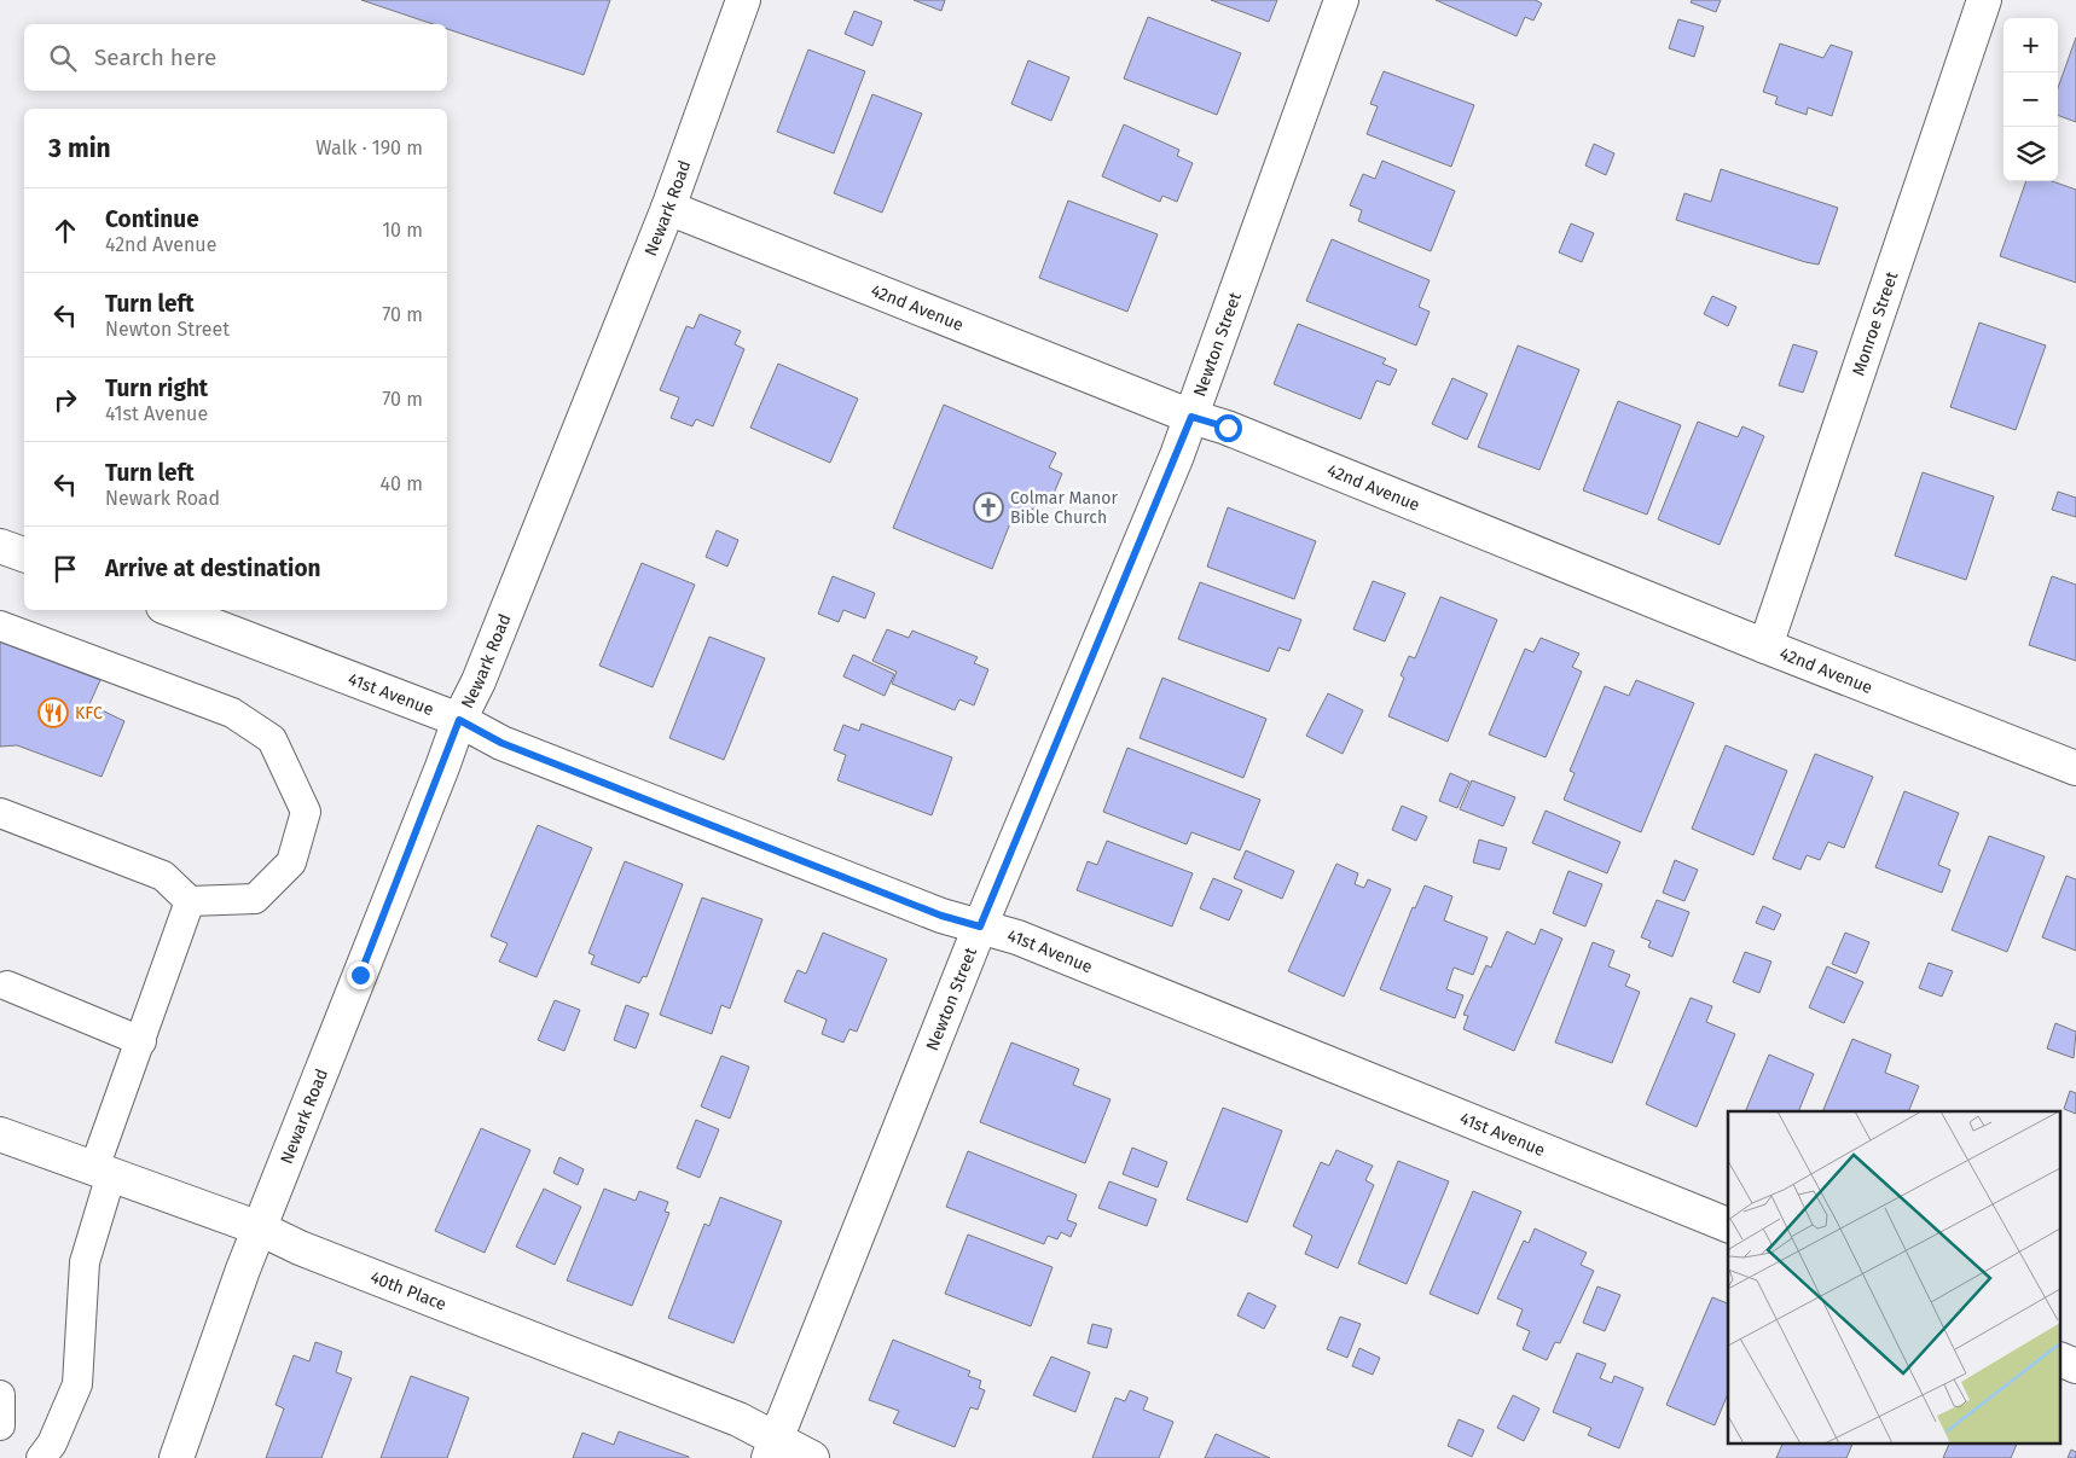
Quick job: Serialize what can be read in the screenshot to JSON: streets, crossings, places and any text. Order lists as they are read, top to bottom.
{
  "streets": {
    "street": [
      "Newark Road",
      "42nd Avenue",
      "Monroe Street",
      "Newton Street",
      "41st Avenue",
      "40th Place"
    ]
  },
  "crossings": [
    ["Newark Road", "42nd Avenue"],
    ["Newark Road", "41st Avenue"],
    ["Newark Road", "40th Place"],
    ["42nd Avenue", "Monroe Street"],
    ["42nd Avenue", "Newton Street"],
    ["Newton Street", "41st Avenue"],
    ["Newton Street", "40th Place"]
  ],
  "places": {
    "church": ["Colmar Manor Bible Church"],
    "restaurant": ["KFC"]
  },
  "page": {
    "map_buttons": ["+", "−"],
    "search": "Search here",
    "heading": ["3 min", "Walk · 190 m"],
    "list": [
      ["Continue", "42nd Avenue", "10 m"],
      ["Turn left", "Newton Street", "70 m"],
      ["Turn right", "41st Avenue", "70 m"],
      ["Turn left", "Newark Road", "40 m"],
      "Arrive at destination"
    ]
  }
}
